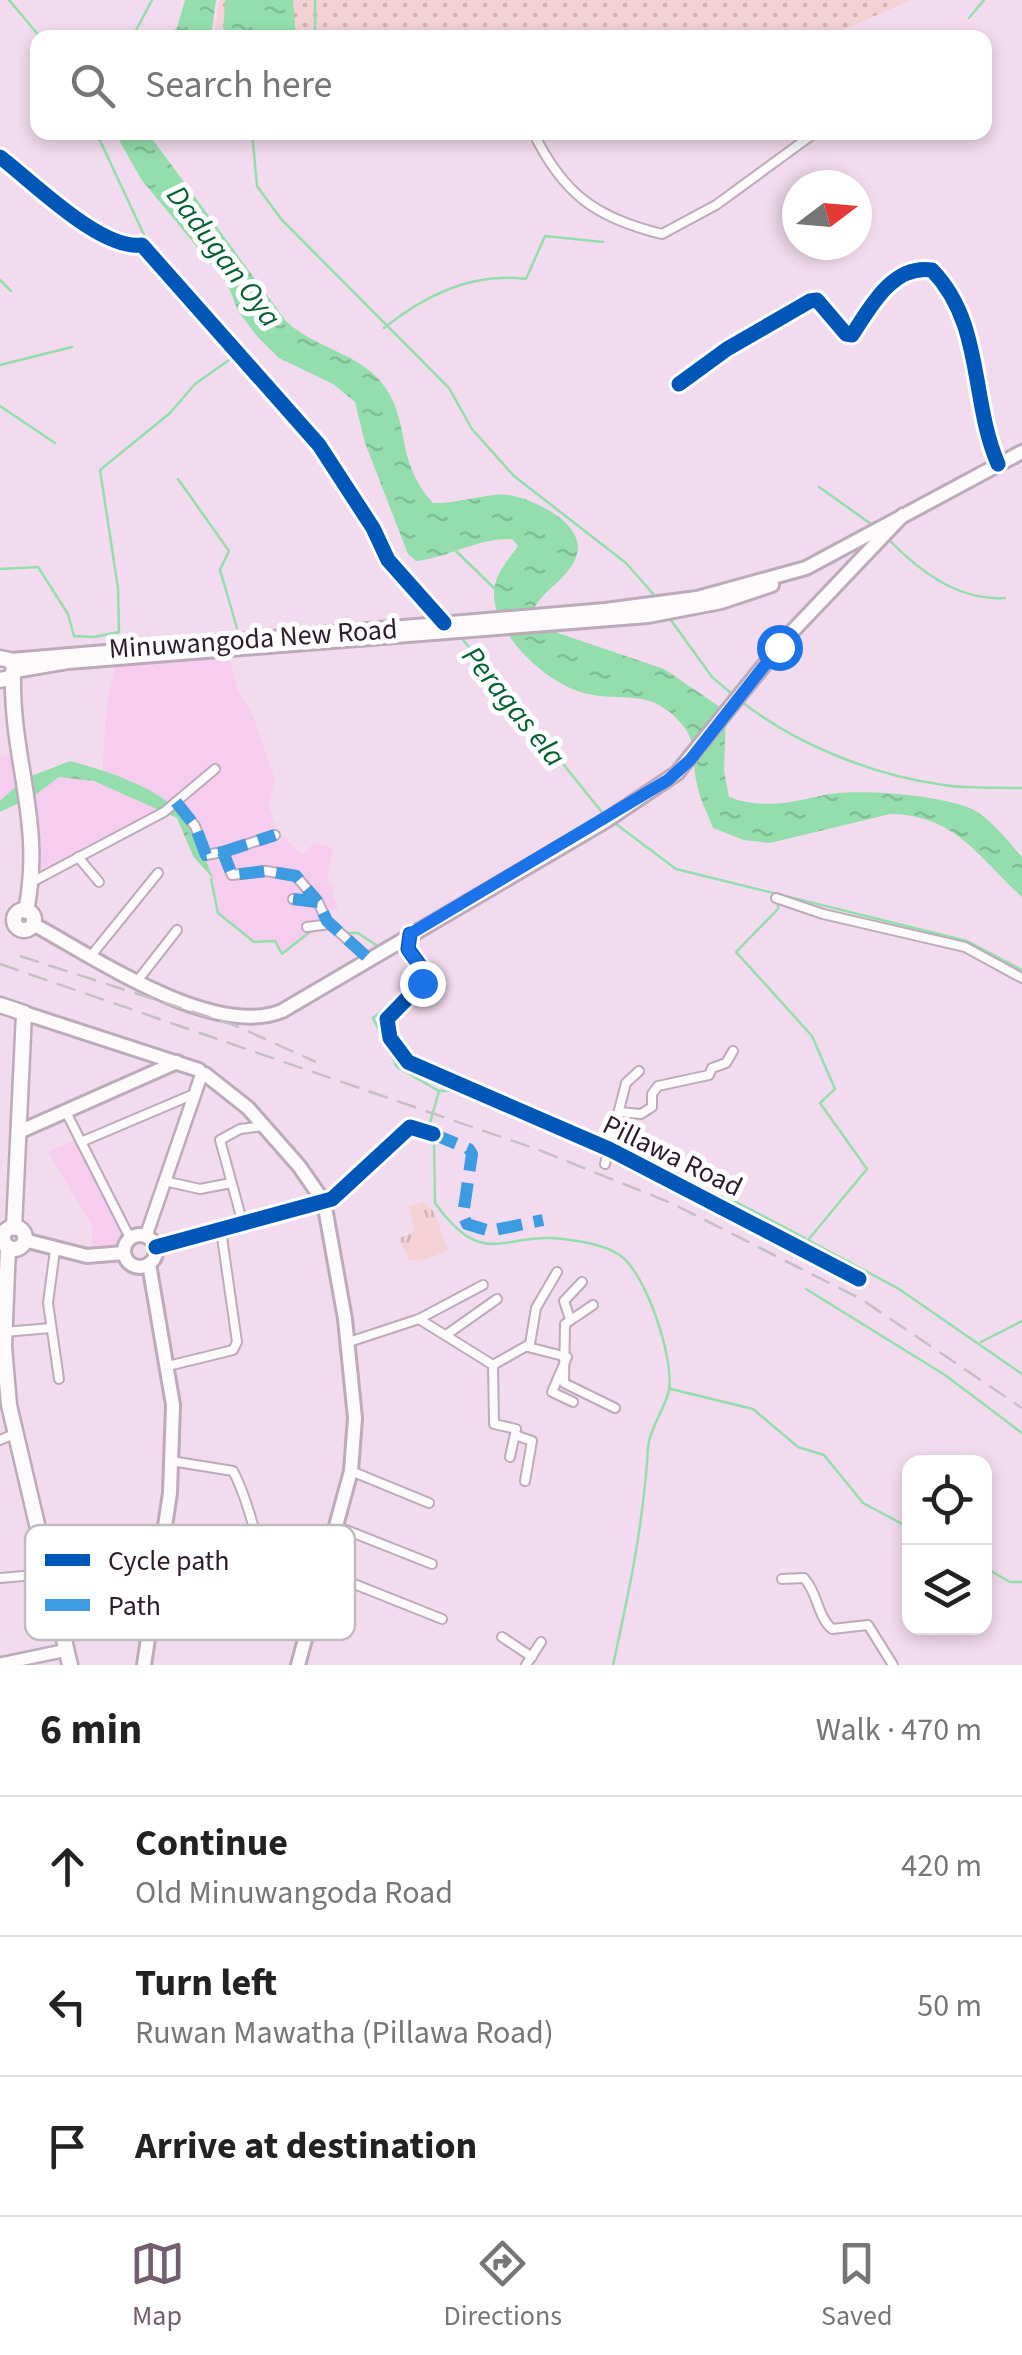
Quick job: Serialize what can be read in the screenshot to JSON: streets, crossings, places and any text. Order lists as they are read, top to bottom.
{
  "streets": {
    "main road": ["Minuwangoda New Road"],
    "street": ["Pillawa Road"]
  },
  "water": ["Dadugan Oya", "Peragas ela"],
  "legend": ["Cycle path", "Path"],
  "north": "right",
  "page": {
    "search": "Search here",
    "heading": ["6 min", "Walk · 470 m"],
    "list": [
      ["Continue", "Old Minuwangoda Road", "420 m"],
      ["Turn left", "Ruwan Mawatha (Pillawa Road)", "50 m"],
      "Arrive at destination"
    ],
    "nav": ["Map", "Directions", "Saved"]
  }
}
